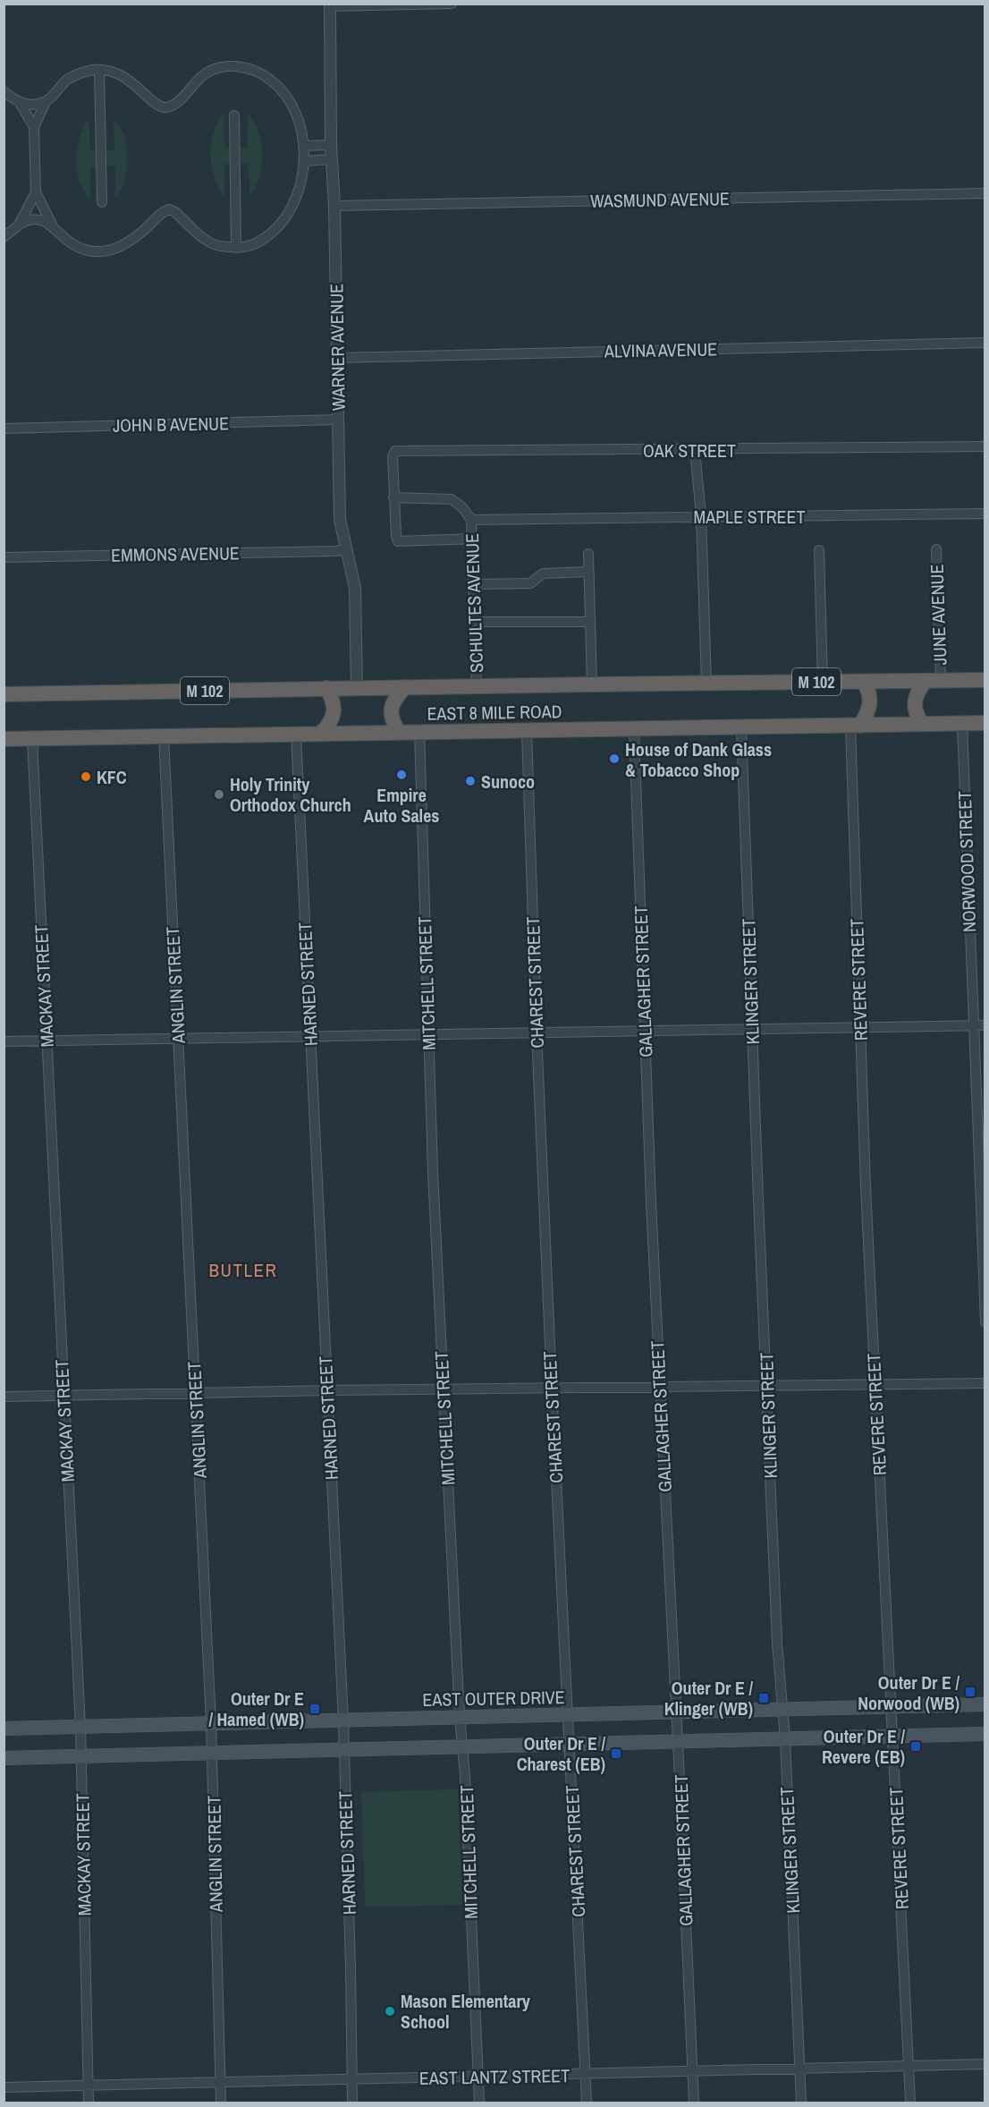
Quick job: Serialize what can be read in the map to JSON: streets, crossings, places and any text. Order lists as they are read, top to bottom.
{
  "streets": {
    "highway": ["M 102", "EAST 8 MILE ROAD"],
    "main road": ["EAST OUTER DRIVE"],
    "street": [
      "WASMUND AVENUE",
      "WARNER AVENUE",
      "ALVINA AVENUE",
      "JOHN B AVENUE",
      "OAK STREET",
      "MAPLE STREET",
      "EMMONS AVENUE",
      "SCHULTES AVENUE",
      "JUNE AVENUE",
      "NORWOOD STREET",
      "REVERE STREET",
      "GALLAGHER STREET",
      "KLINGER STREET",
      "CHAREST STREET",
      "MITCHELL STREET",
      "HARNED STREET",
      "ANGLIN STREET",
      "MACKAY STREET",
      "EAST LANTZ STREET"
    ]
  },
  "crossings": [
    ["WASMUND AVENUE", "WARNER AVENUE"],
    ["WARNER AVENUE", "ALVINA AVENUE"],
    ["WARNER AVENUE", "JOHN B AVENUE"],
    ["WARNER AVENUE", "EMMONS AVENUE"],
    ["WARNER AVENUE", "EAST 8 MILE ROAD"],
    ["MAPLE STREET", "SCHULTES AVENUE"],
    ["SCHULTES AVENUE", "EAST 8 MILE ROAD"],
    ["JUNE AVENUE", "EAST 8 MILE ROAD"],
    ["EAST 8 MILE ROAD", "NORWOOD STREET"],
    ["EAST 8 MILE ROAD", "REVERE STREET"],
    ["EAST 8 MILE ROAD", "GALLAGHER STREET"],
    ["EAST 8 MILE ROAD", "KLINGER STREET"],
    ["EAST 8 MILE ROAD", "CHAREST STREET"],
    ["EAST 8 MILE ROAD", "MITCHELL STREET"],
    ["EAST 8 MILE ROAD", "HARNED STREET"],
    ["EAST 8 MILE ROAD", "ANGLIN STREET"],
    ["EAST 8 MILE ROAD", "MACKAY STREET"],
    ["REVERE STREET", "EAST OUTER DRIVE"],
    ["REVERE STREET", "EAST LANTZ STREET"],
    ["GALLAGHER STREET", "EAST OUTER DRIVE"],
    ["GALLAGHER STREET", "EAST LANTZ STREET"],
    ["KLINGER STREET", "EAST OUTER DRIVE"],
    ["KLINGER STREET", "EAST LANTZ STREET"],
    ["CHAREST STREET", "EAST OUTER DRIVE"],
    ["CHAREST STREET", "EAST LANTZ STREET"],
    ["MITCHELL STREET", "EAST OUTER DRIVE"],
    ["MITCHELL STREET", "EAST LANTZ STREET"],
    ["HARNED STREET", "EAST OUTER DRIVE"],
    ["HARNED STREET", "EAST LANTZ STREET"],
    ["ANGLIN STREET", "EAST OUTER DRIVE"],
    ["ANGLIN STREET", "EAST LANTZ STREET"],
    ["MACKAY STREET", "EAST OUTER DRIVE"],
    ["MACKAY STREET", "EAST LANTZ STREET"]
  ],
  "districts": ["BUTLER"],
  "places": {
    "other": [
      "House of Dank Glass & Tobacco Shop",
      "Empire Auto Sales",
      "KFC",
      "Sunoco",
      "Holy Trinity Orthodox Church",
      "Mason Elementary School"
    ],
    "transit": [
      "Outer Dr E / Norwood (WB)",
      "Outer Dr E / Klinger (WB)",
      "Outer Dr E / Hamed (WB)",
      "Outer Dr E / Revere (EB)",
      "Outer Dr E / Charest (EB)"
    ]
  }
}
